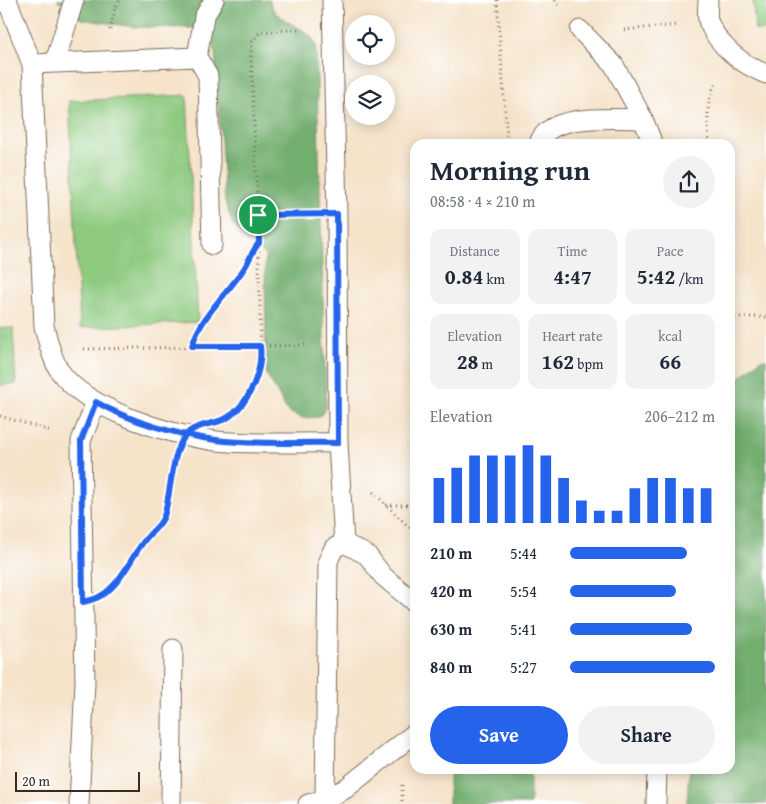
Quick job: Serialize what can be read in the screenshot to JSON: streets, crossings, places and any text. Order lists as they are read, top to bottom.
{
  "scale_bar": "20 m",
  "page": {
    "heading": ["Morning run", "08:58 · 4 × 210 m"],
    "stats": [
      ["Distance", "0.84 km"],
      ["Time", "4:47"],
      ["Pace", "5:42 /km"],
      ["Elevation", "28 m"],
      ["Heart rate", "162 bpm"],
      ["kcal", "66"]
    ],
    "chart": ["Elevation", "206–212 m"],
    "list": [
      {
        "name": "210 m",
        "note": "5:44"
      },
      {
        "name": "420 m",
        "note": "5:54"
      },
      {
        "name": "630 m",
        "note": "5:41"
      },
      {
        "name": "840 m",
        "note": "5:27"
      }
    ],
    "buttons": ["Save", "Share"],
    "scale": "20 m"
  }
}
